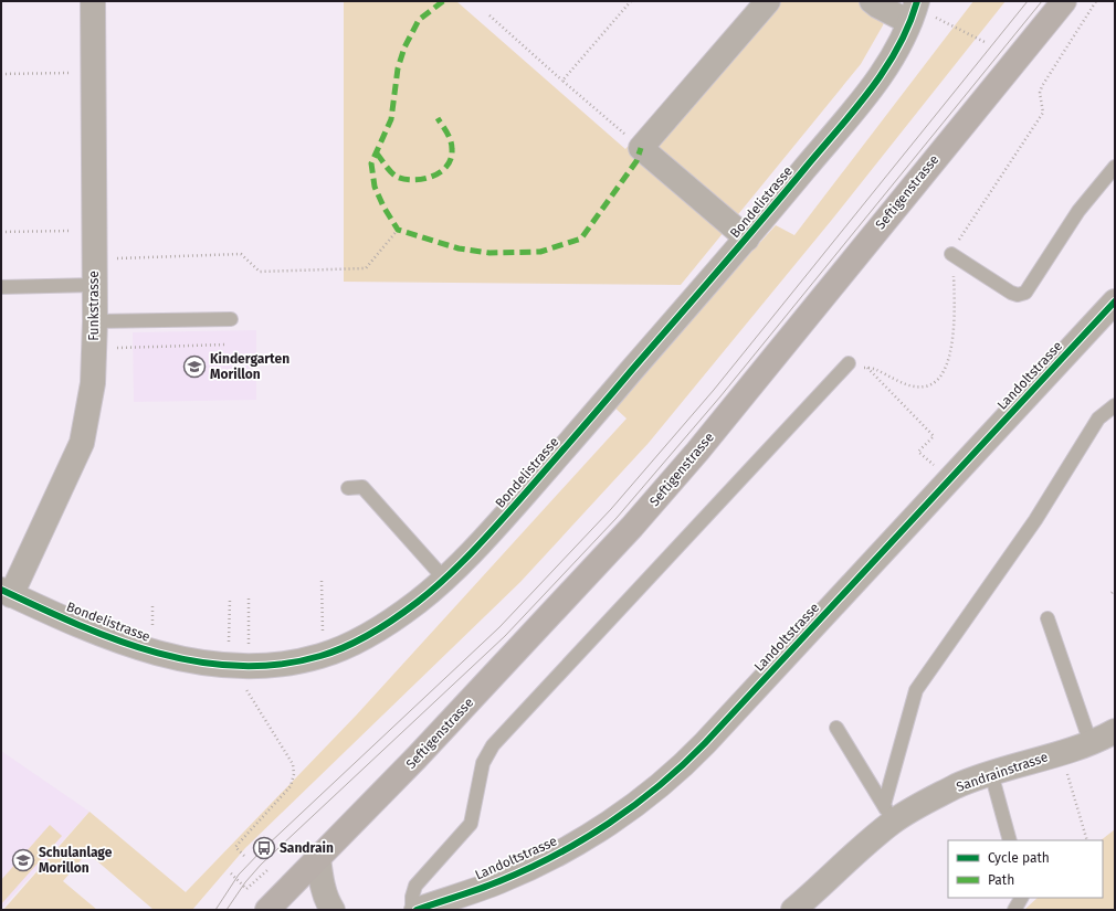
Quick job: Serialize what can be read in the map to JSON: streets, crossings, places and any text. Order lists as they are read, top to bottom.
{
  "streets": {
    "main road": ["Seftigenstrasse"],
    "street": [
      "Bondelistrasse",
      "Funkstrasse",
      "Landoltstrasse",
      "Sandrainstrasse"
    ]
  },
  "crossings": [
    ["Bondelistrasse", "Funkstrasse"]
  ],
  "places": {
    "school or university": ["Kindergarten Morillon", "Schulanlage Morillon"],
    "bus stop": ["Sandrain"]
  },
  "legend": ["Cycle path", "Path"]
}
